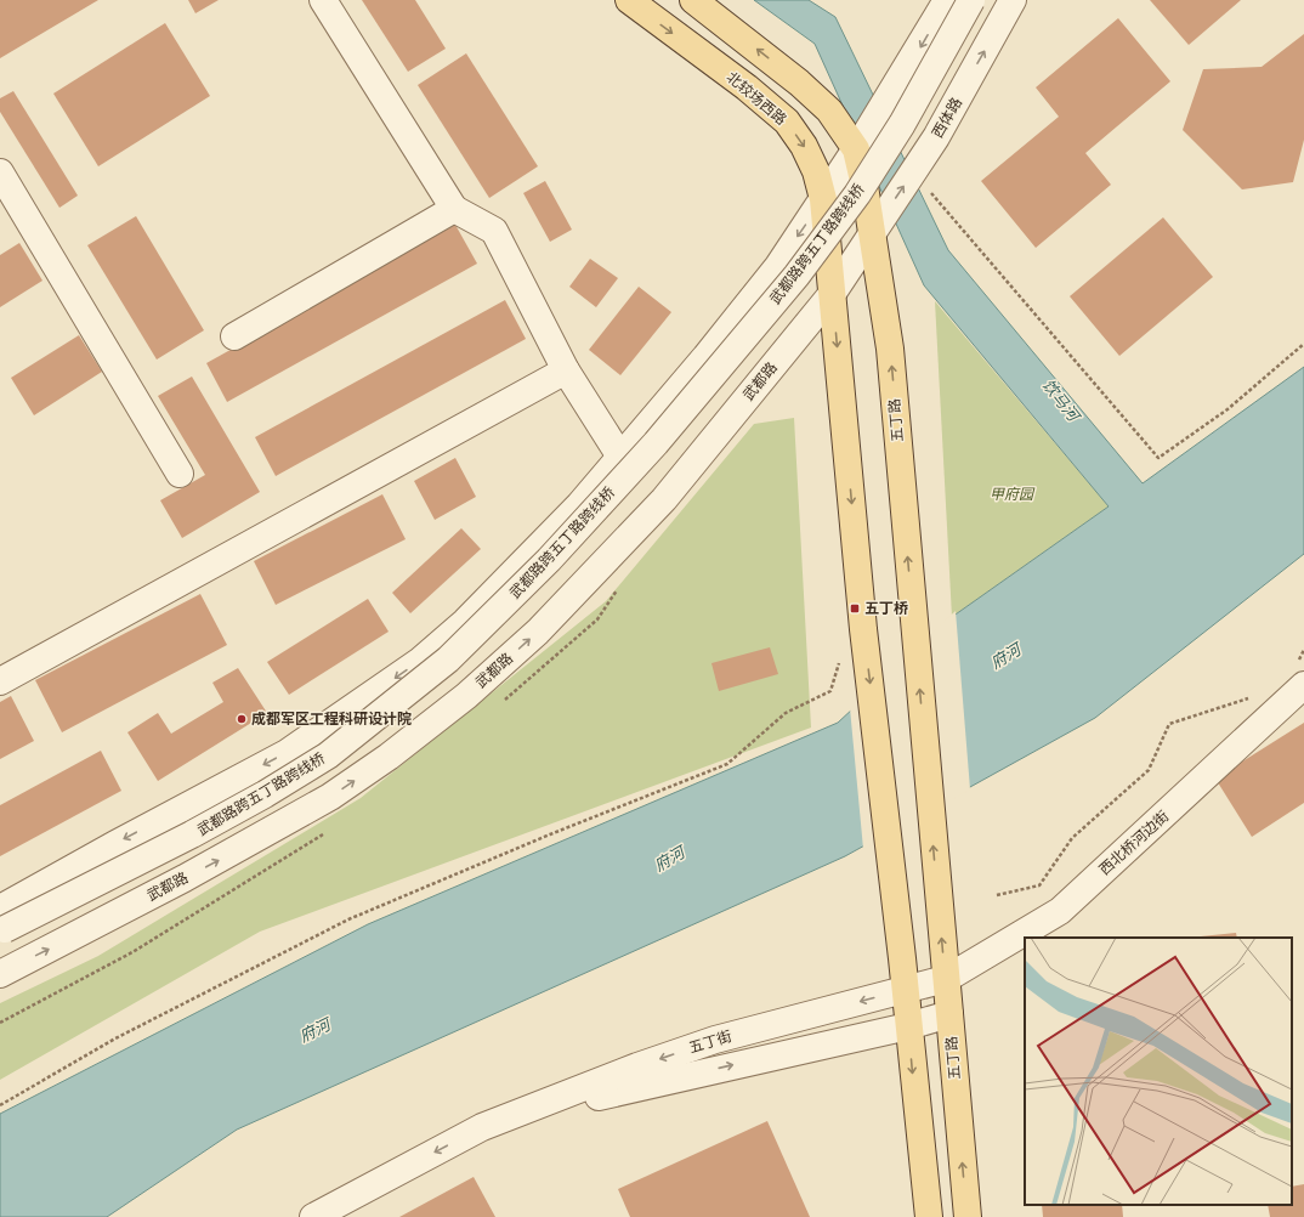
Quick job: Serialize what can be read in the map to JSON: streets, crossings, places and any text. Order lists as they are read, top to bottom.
{
  "streets": {
    "main road": ["北较场西路", "五丁路"],
    "street": [
      "西体路",
      "武都路跨五丁路跨线桥",
      "武都路",
      "西北桥河边街",
      "五丁街"
    ]
  },
  "crossings": [
    ["北较场西路", "武都路"],
    ["西体路", "武都路"],
    ["西体路", "五丁路"],
    ["武都路", "五丁路"],
    ["五丁路", "西北桥河边街"],
    ["五丁路", "五丁街"],
    ["西北桥河边街", "五丁街"]
  ],
  "water": ["饮马河", "府河"],
  "parks": ["甲府园"],
  "places": {
    "transit": ["五丁桥"],
    "other": ["成都军区工程科研设计院"]
  }
}
